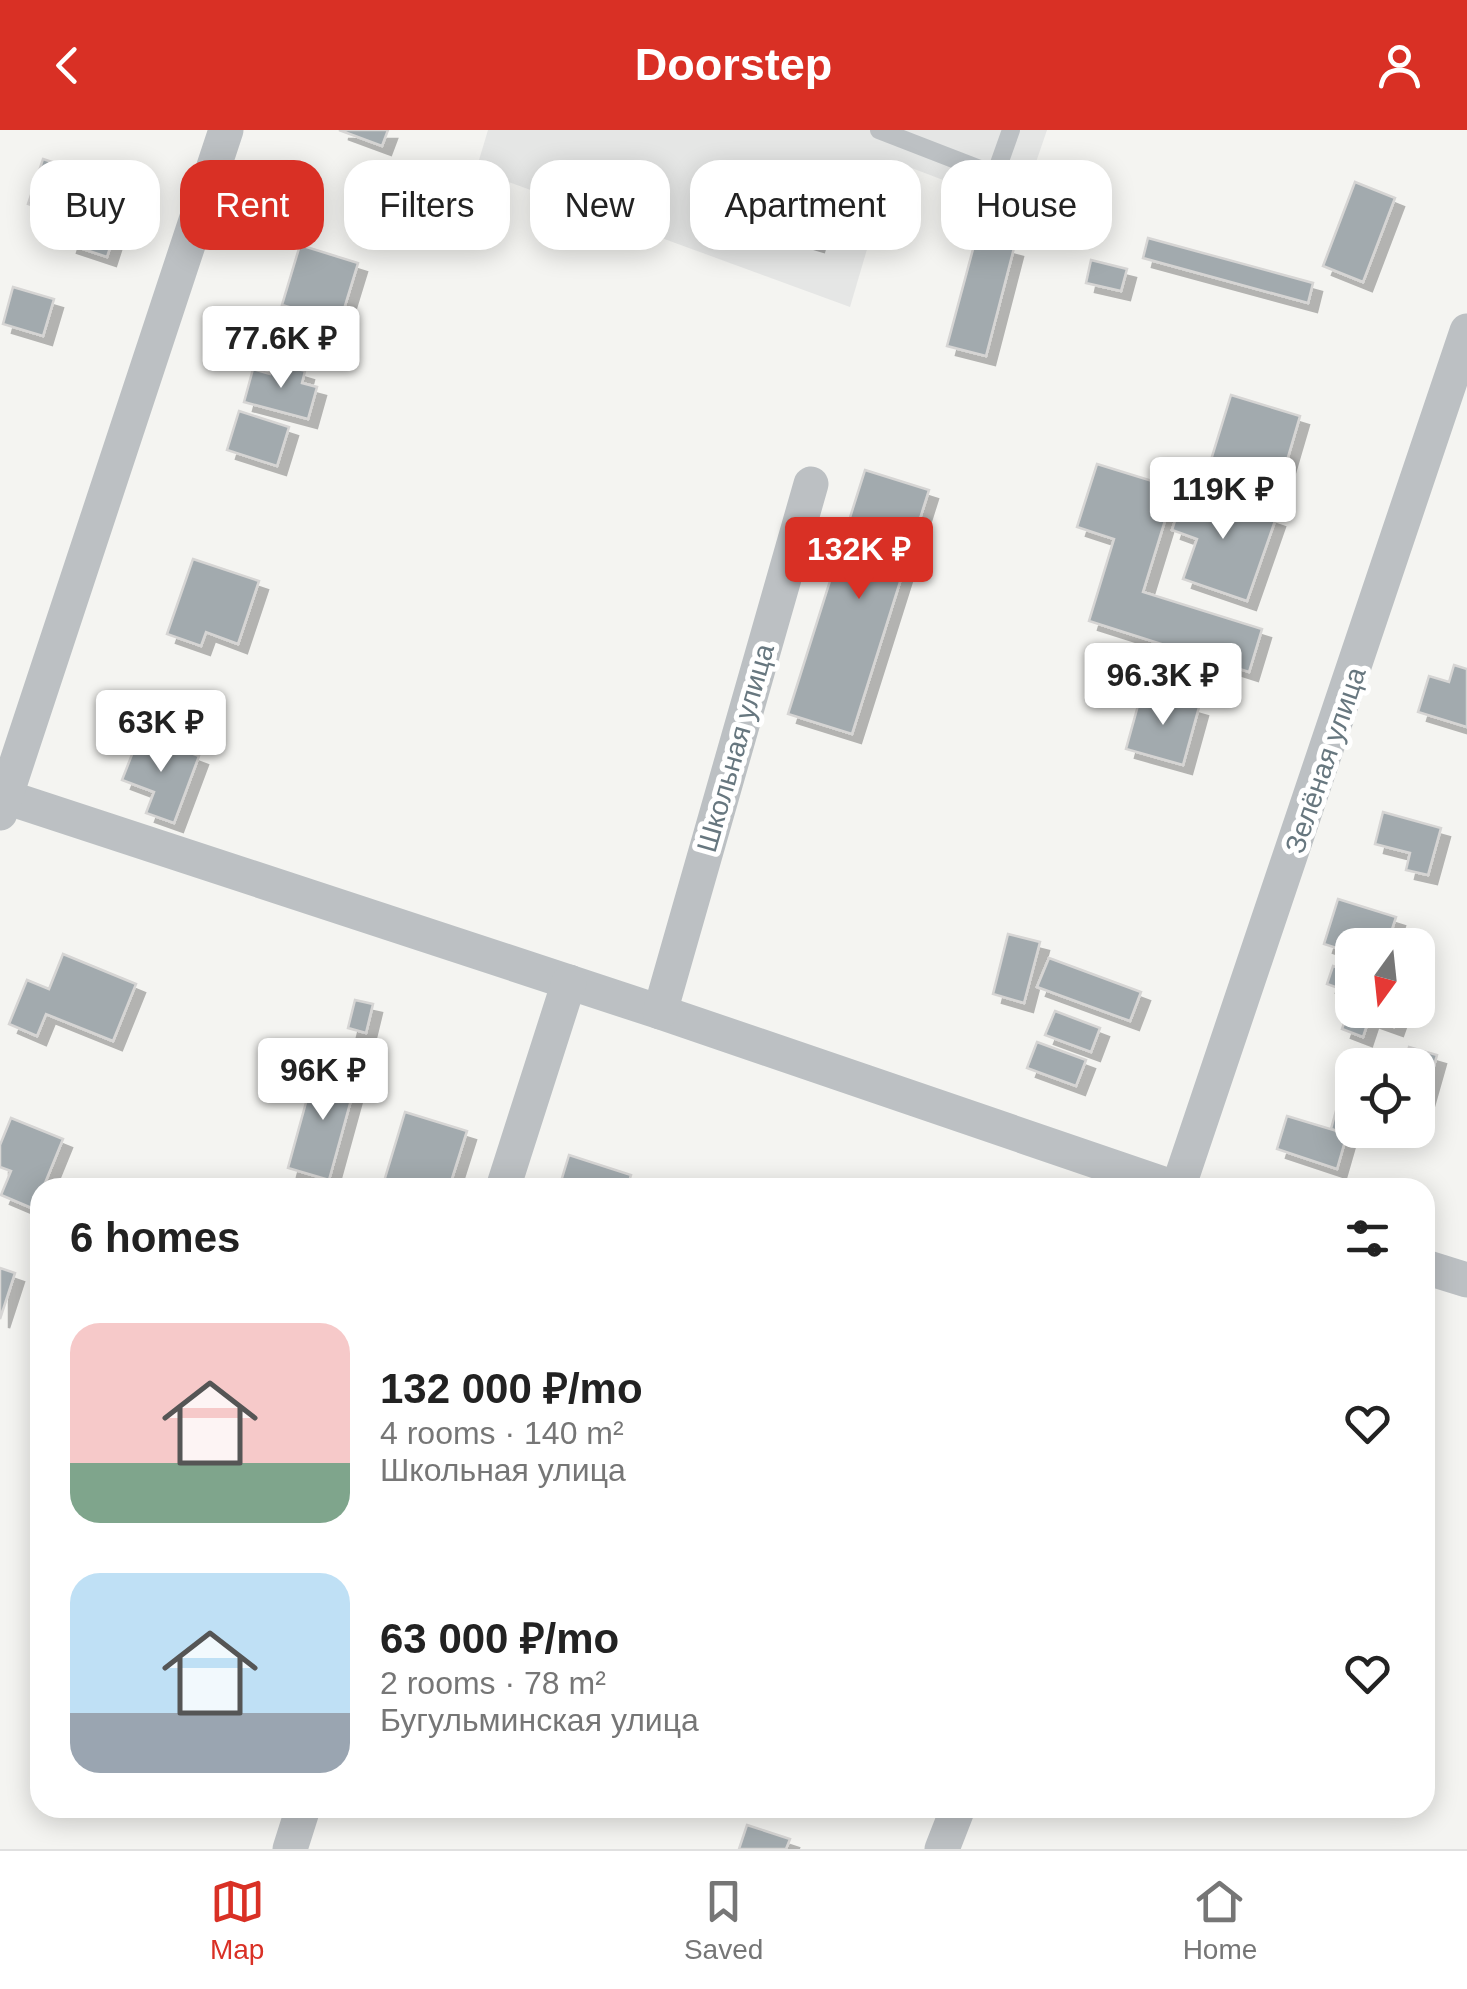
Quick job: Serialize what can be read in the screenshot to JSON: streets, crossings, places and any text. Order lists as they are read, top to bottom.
{
  "streets": {
    "street": ["Школьная улица", "Зелёная улица"]
  },
  "north": "bottom",
  "page": {
    "header": "Doorstep",
    "chip": [
      "Buy",
      "Rent",
      "Filters",
      "New",
      "Apartment",
      "House"
    ],
    "price": [
      "77.6K ₽",
      "119K ₽",
      "132K ₽",
      "96.3K ₽",
      "63K ₽",
      "96K ₽"
    ],
    "heading": "6 homes",
    "list": [
      {
        "name": "132 000 ₽/mo",
        "note": "4 rooms · 140 m² · Школьная улица"
      },
      {
        "name": "63 000 ₽/mo",
        "note": "2 rooms · 78 m² · Бугульминская улица"
      }
    ],
    "tabs": ["Map", "Saved", "Home"]
  }
}
